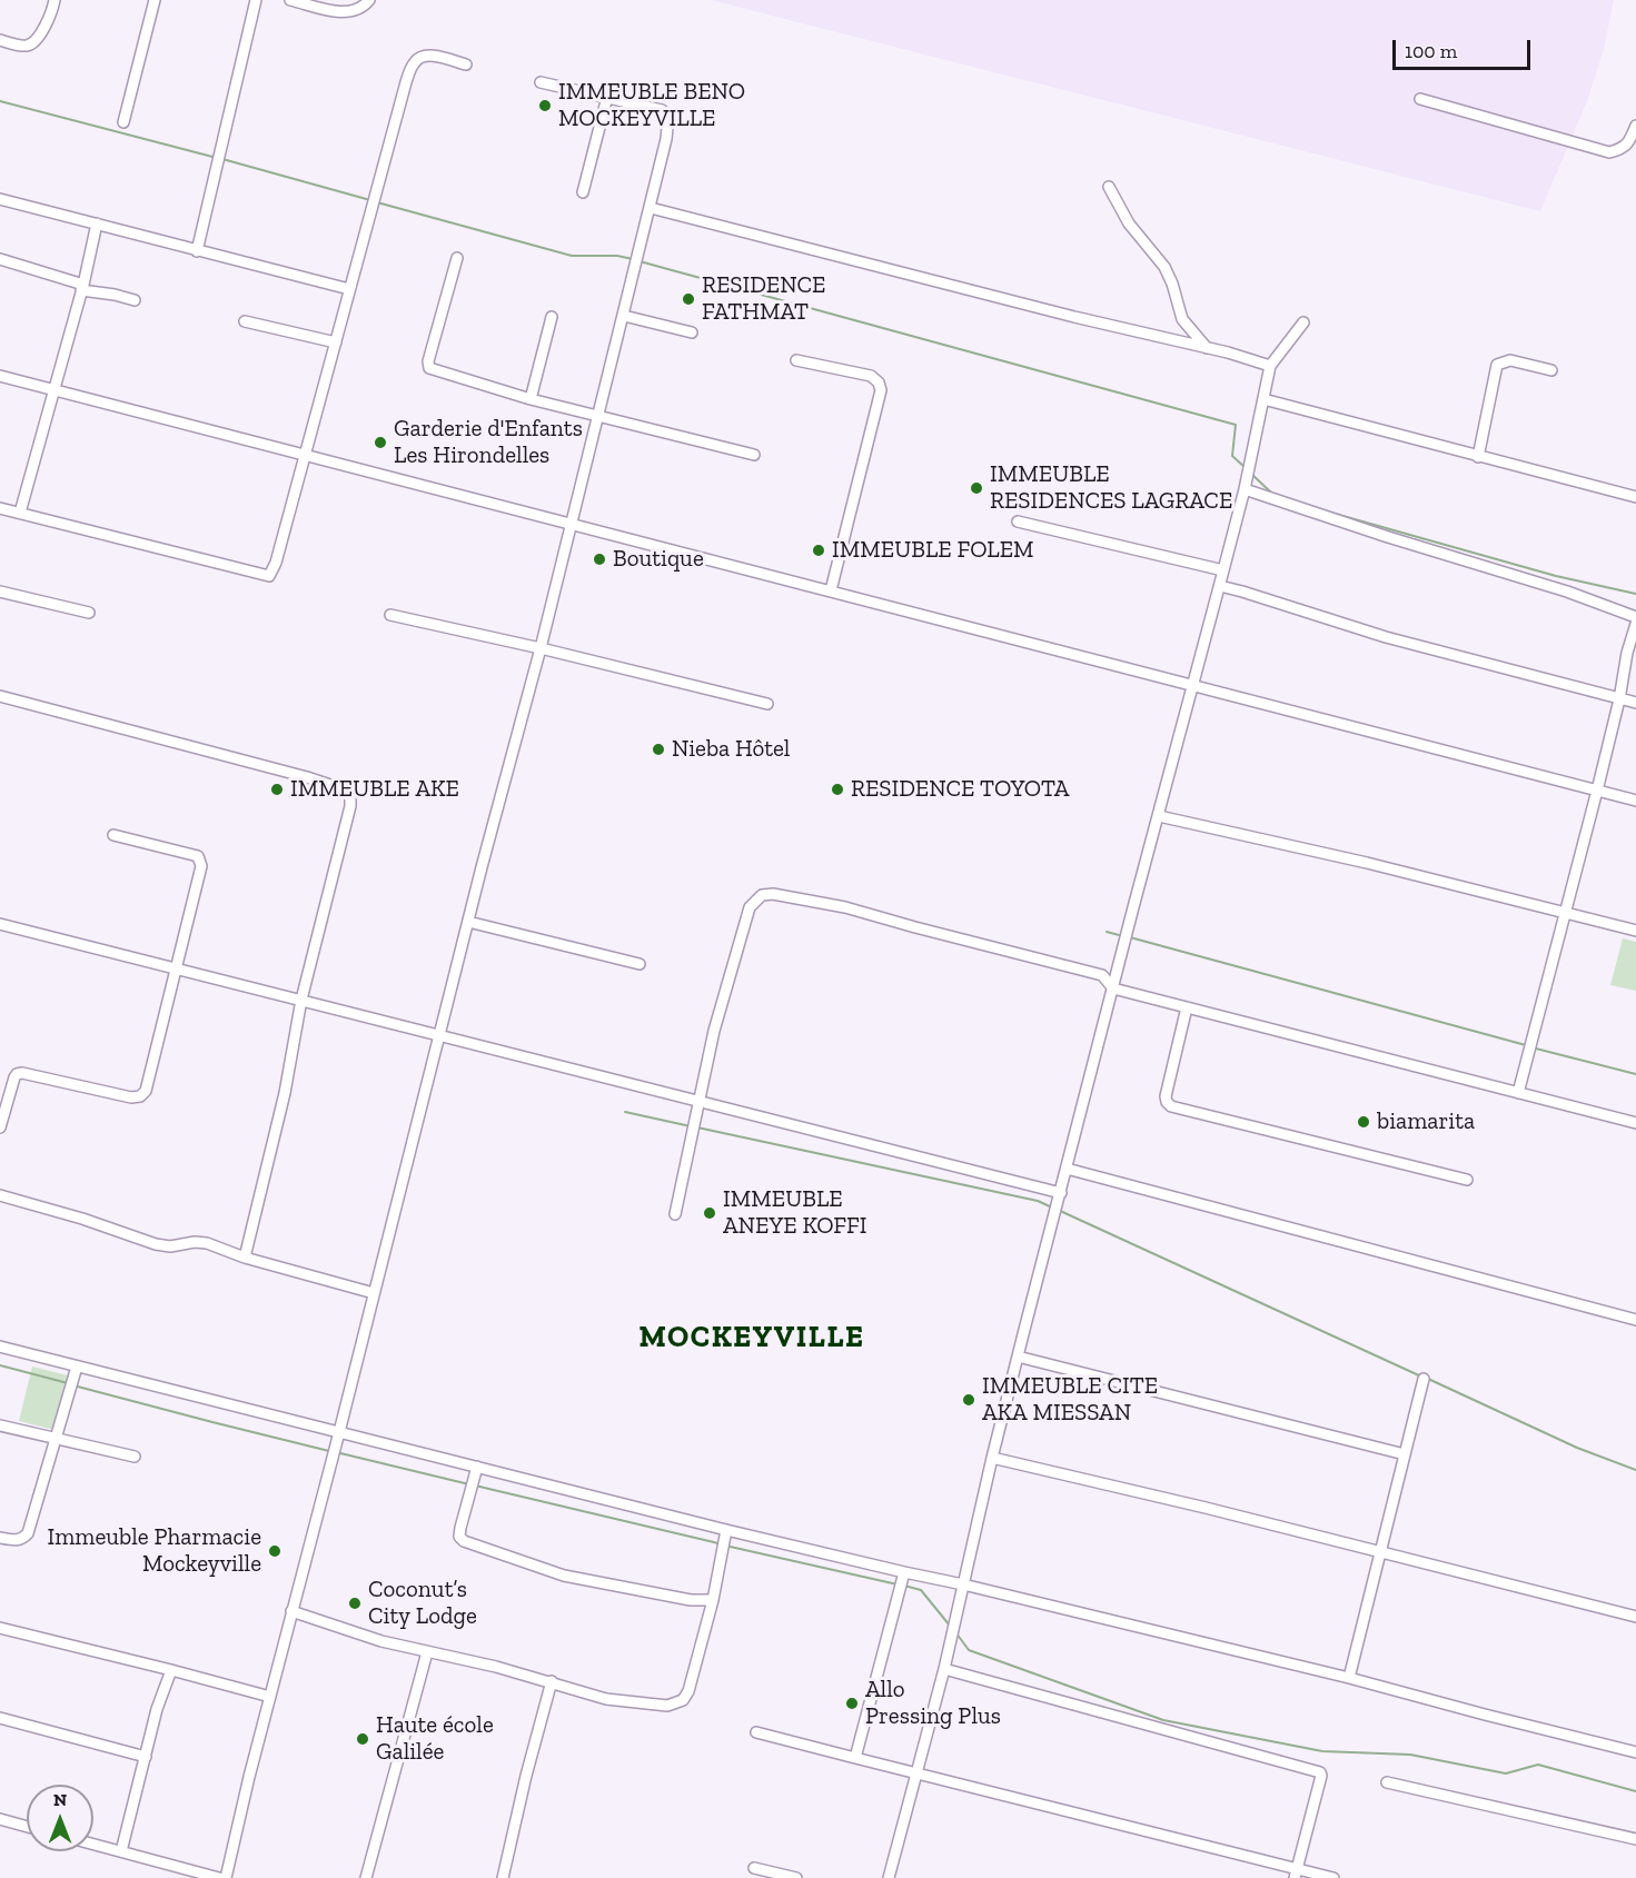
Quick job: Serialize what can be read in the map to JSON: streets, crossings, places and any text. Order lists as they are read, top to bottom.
{
  "districts": ["MOCKEYVILLE"],
  "places": [
    "IMMEUBLE BENO MOCKEYVILLE",
    "RESIDENCE FATHMAT",
    "Garderie d'Enfants Les Hirondelles",
    "IMMEUBLE RESIDENCES LAGRACE",
    "IMMEUBLE FOLEM",
    "Boutique",
    "Nieba Hôtel",
    "IMMEUBLE AKE",
    "RESIDENCE TOYOTA",
    "biamarita",
    "IMMEUBLE ANEYE KOFFI",
    "IMMEUBLE CITE AKA MIESSAN",
    "Immeuble Pharmacie Mockeyville",
    "Coconut’s City Lodge",
    "Allo Pressing Plus",
    "Haute école Galilée"
  ],
  "scale_bar": "100 m",
  "north": "top"
}
